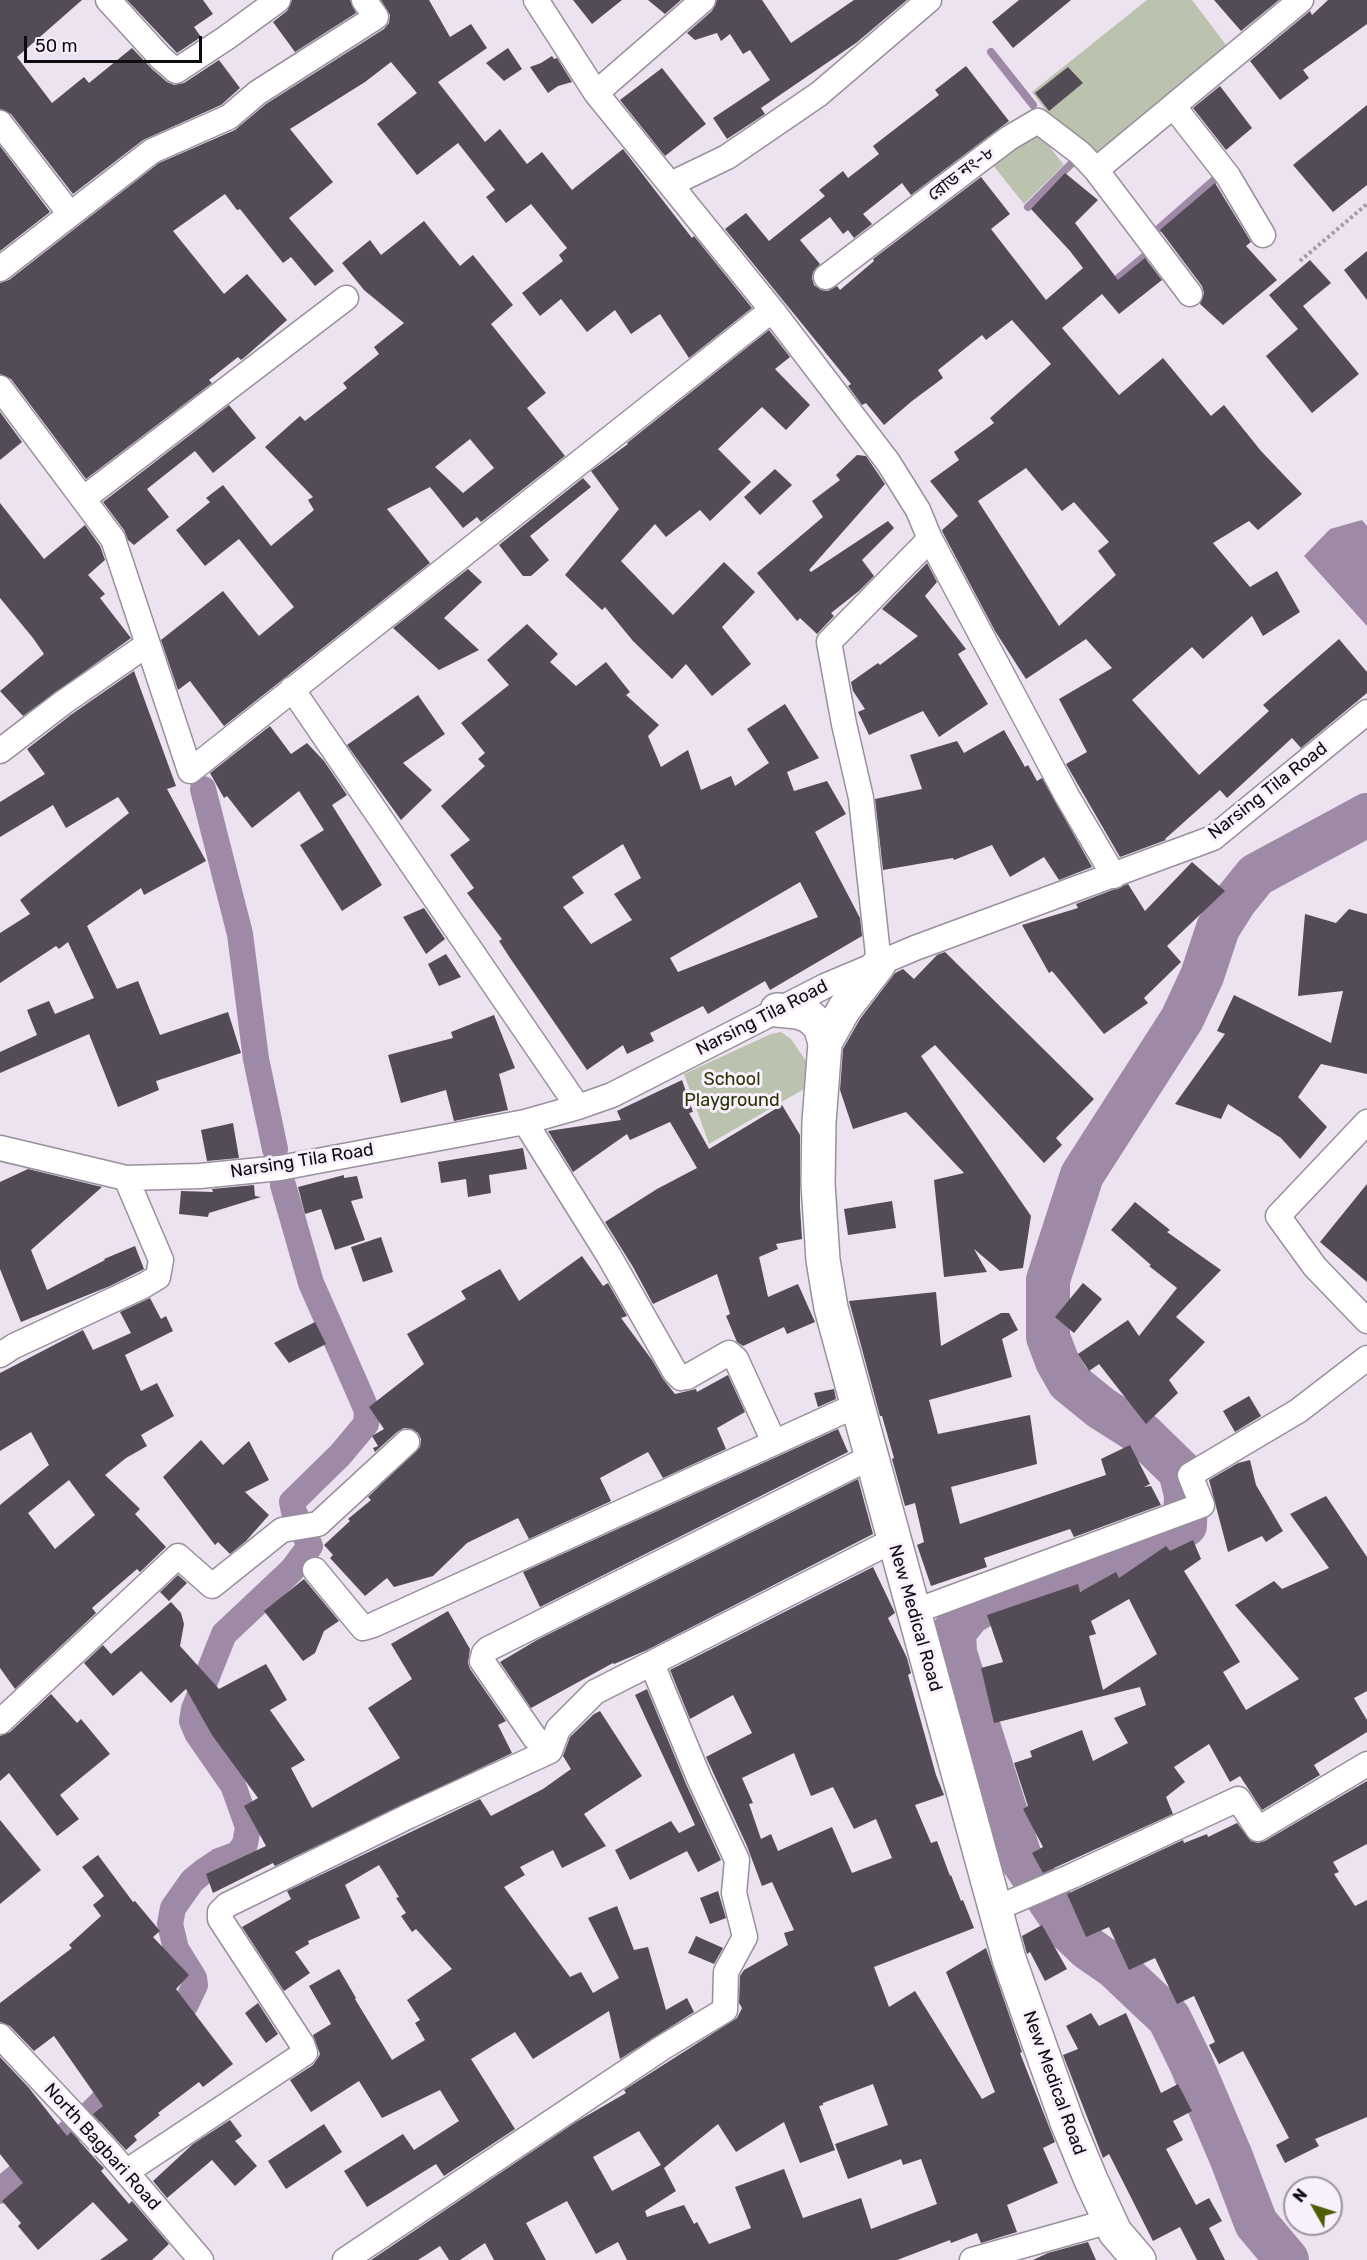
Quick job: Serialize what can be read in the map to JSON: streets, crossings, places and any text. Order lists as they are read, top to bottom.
{
  "streets": {
    "street": [
      "রোড নং-৮",
      "Narsing Tila Road",
      "New Medical Road",
      "North Bagbari Road"
    ]
  },
  "crossings": [
    ["Narsing Tila Road", "New Medical Road"]
  ],
  "parks": ["School Playground"],
  "scale_bar": "50 m",
  "north": "top left"
}
